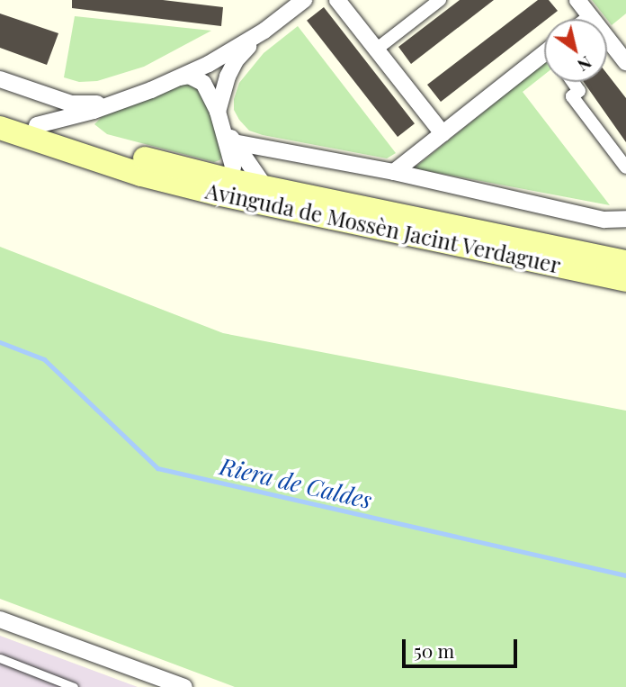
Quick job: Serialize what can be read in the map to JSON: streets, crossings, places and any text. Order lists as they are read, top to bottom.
{
  "streets": {
    "main road": ["Avinguda de Mossèn Jacint Verdaguer"]
  },
  "water": ["Riera de Caldes"],
  "scale_bar": "50 m",
  "north": "bottom right"
}
